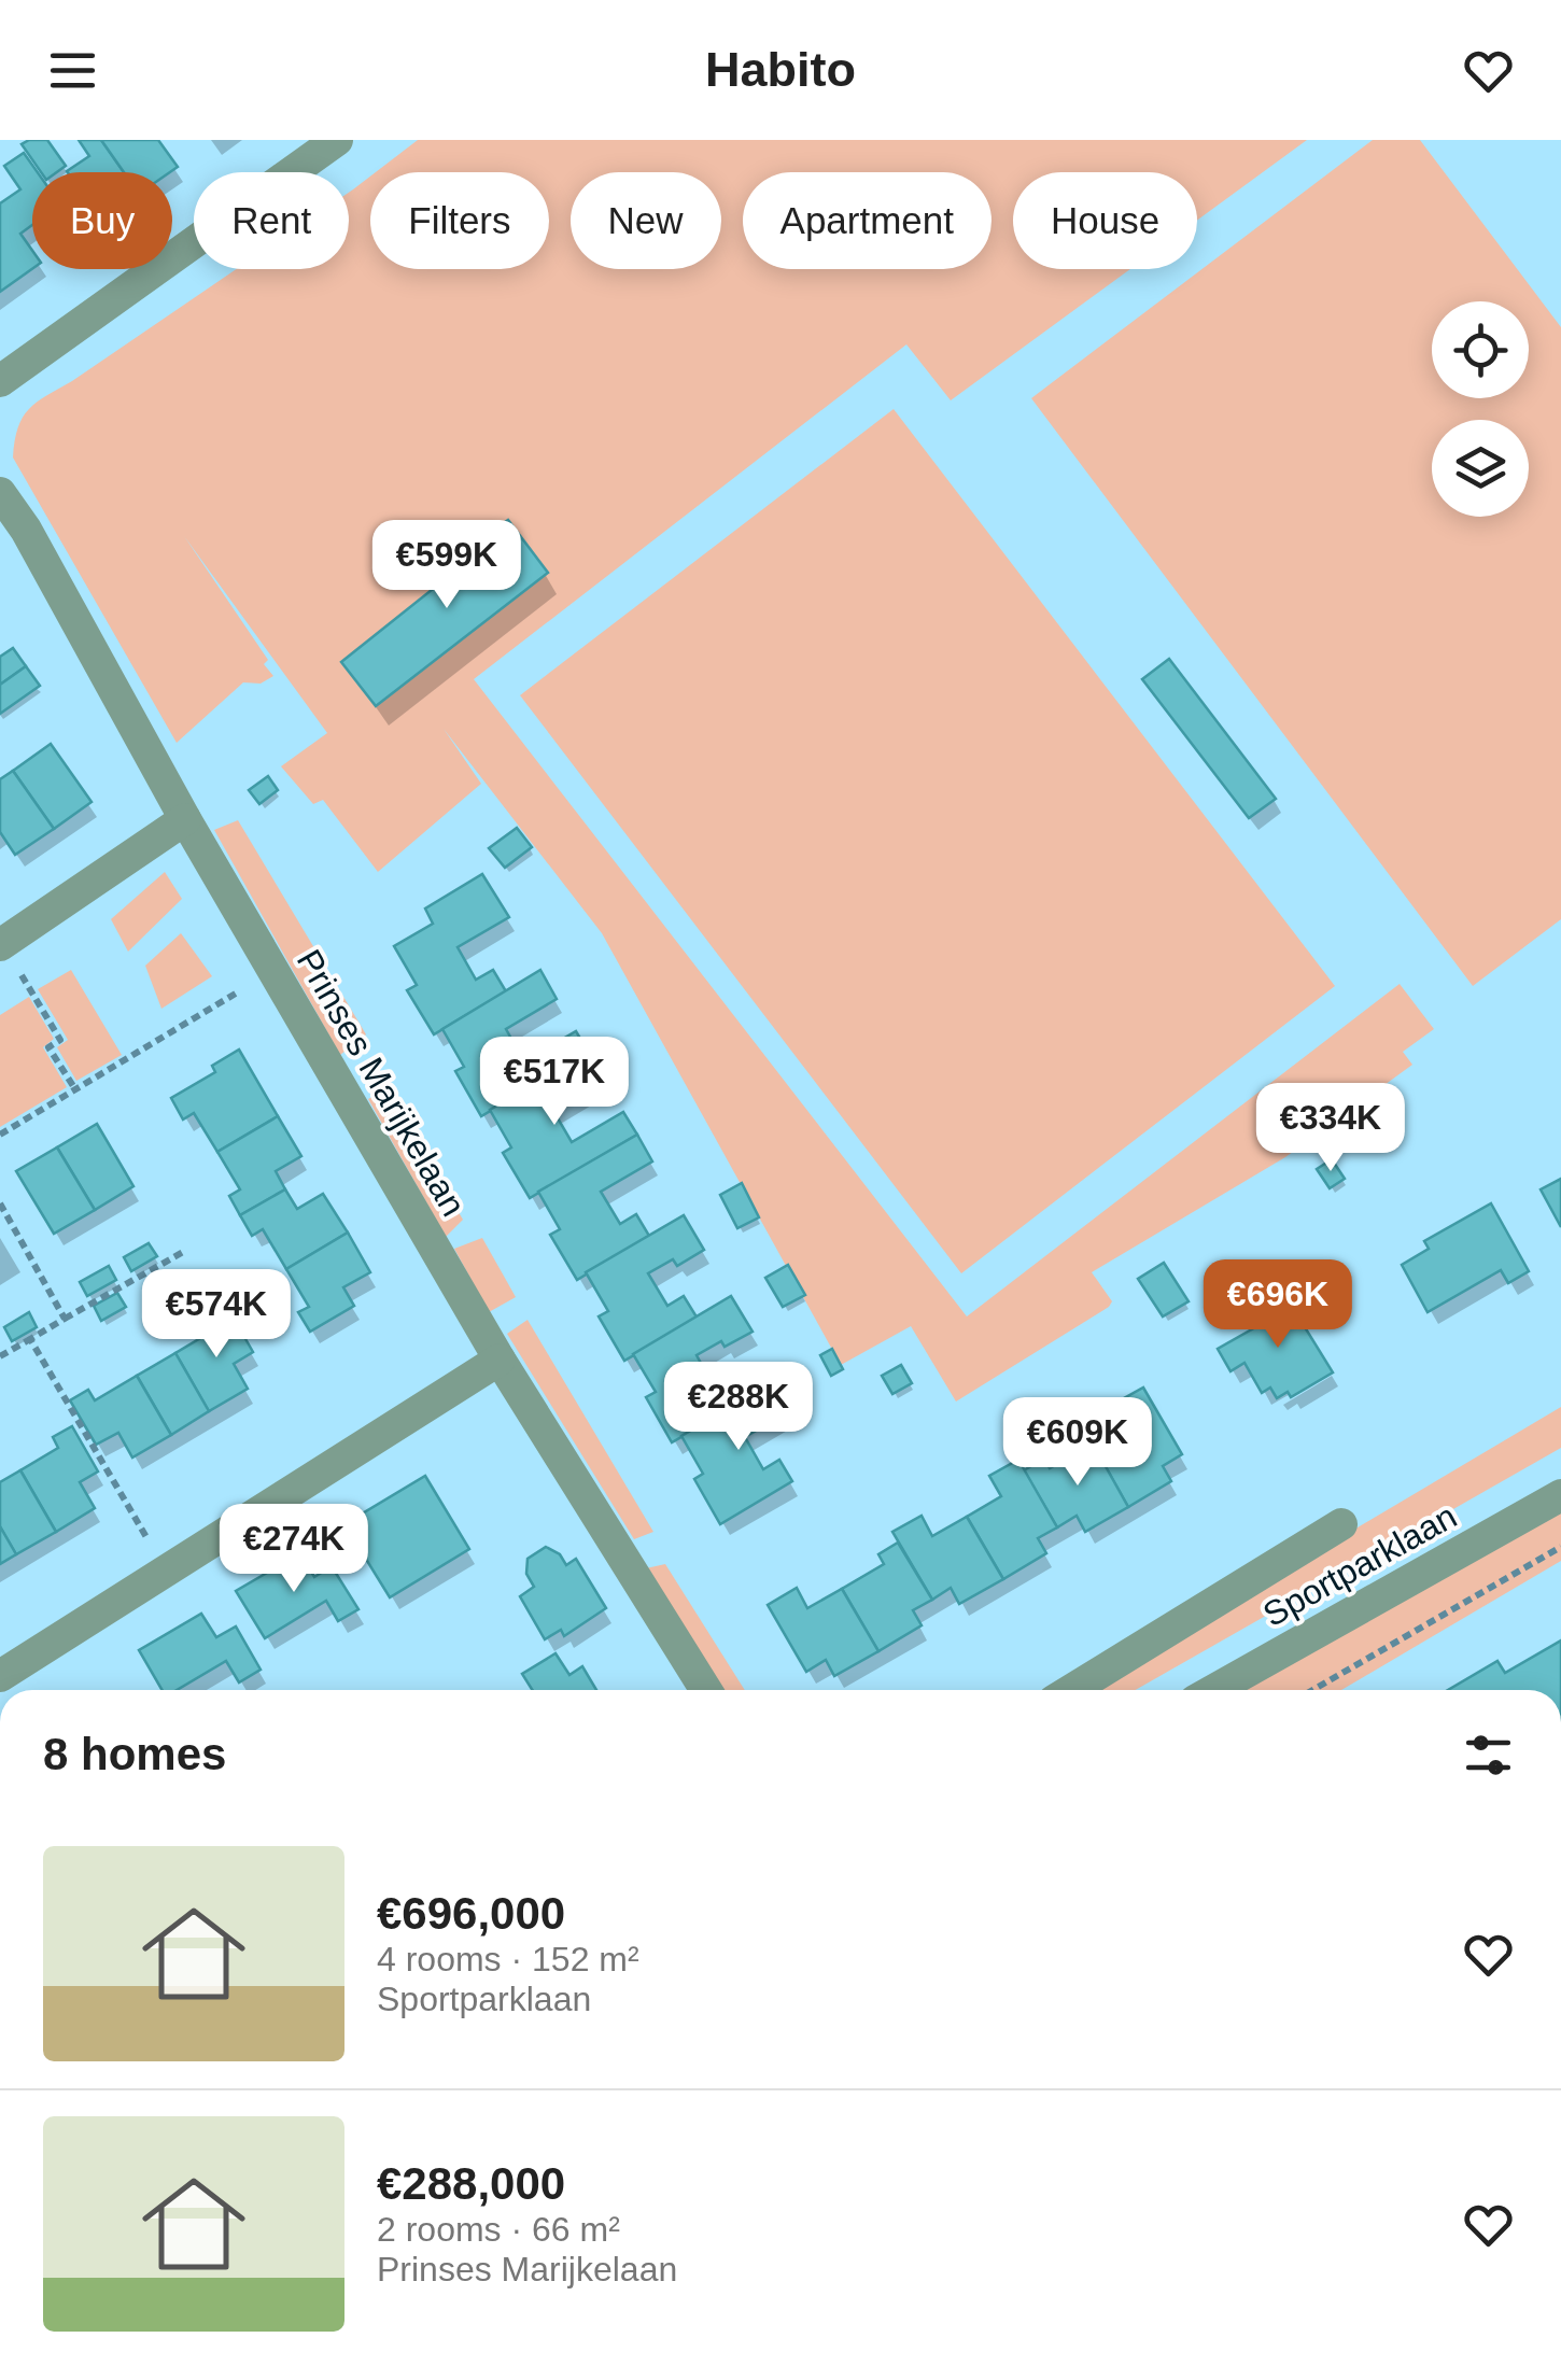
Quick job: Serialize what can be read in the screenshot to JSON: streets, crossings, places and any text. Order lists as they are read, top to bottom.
{
  "streets": {
    "street": ["Prinses Marijkelaan", "Sportparklaan"]
  },
  "page": {
    "header": "Habito",
    "chip": [
      "Buy",
      "Rent",
      "Filters",
      "New",
      "Apartment",
      "House"
    ],
    "price": [
      "€599K",
      "€517K",
      "€334K",
      "€696K",
      "€574K",
      "€288K",
      "€609K",
      "€274K"
    ],
    "heading": "8 homes",
    "list": [
      {
        "name": "€696,000",
        "note": "4 rooms · 152 m² · Sportparklaan"
      },
      {
        "name": "€288,000",
        "note": "2 rooms · 66 m² · Prinses Marijkelaan"
      }
    ]
  }
}
